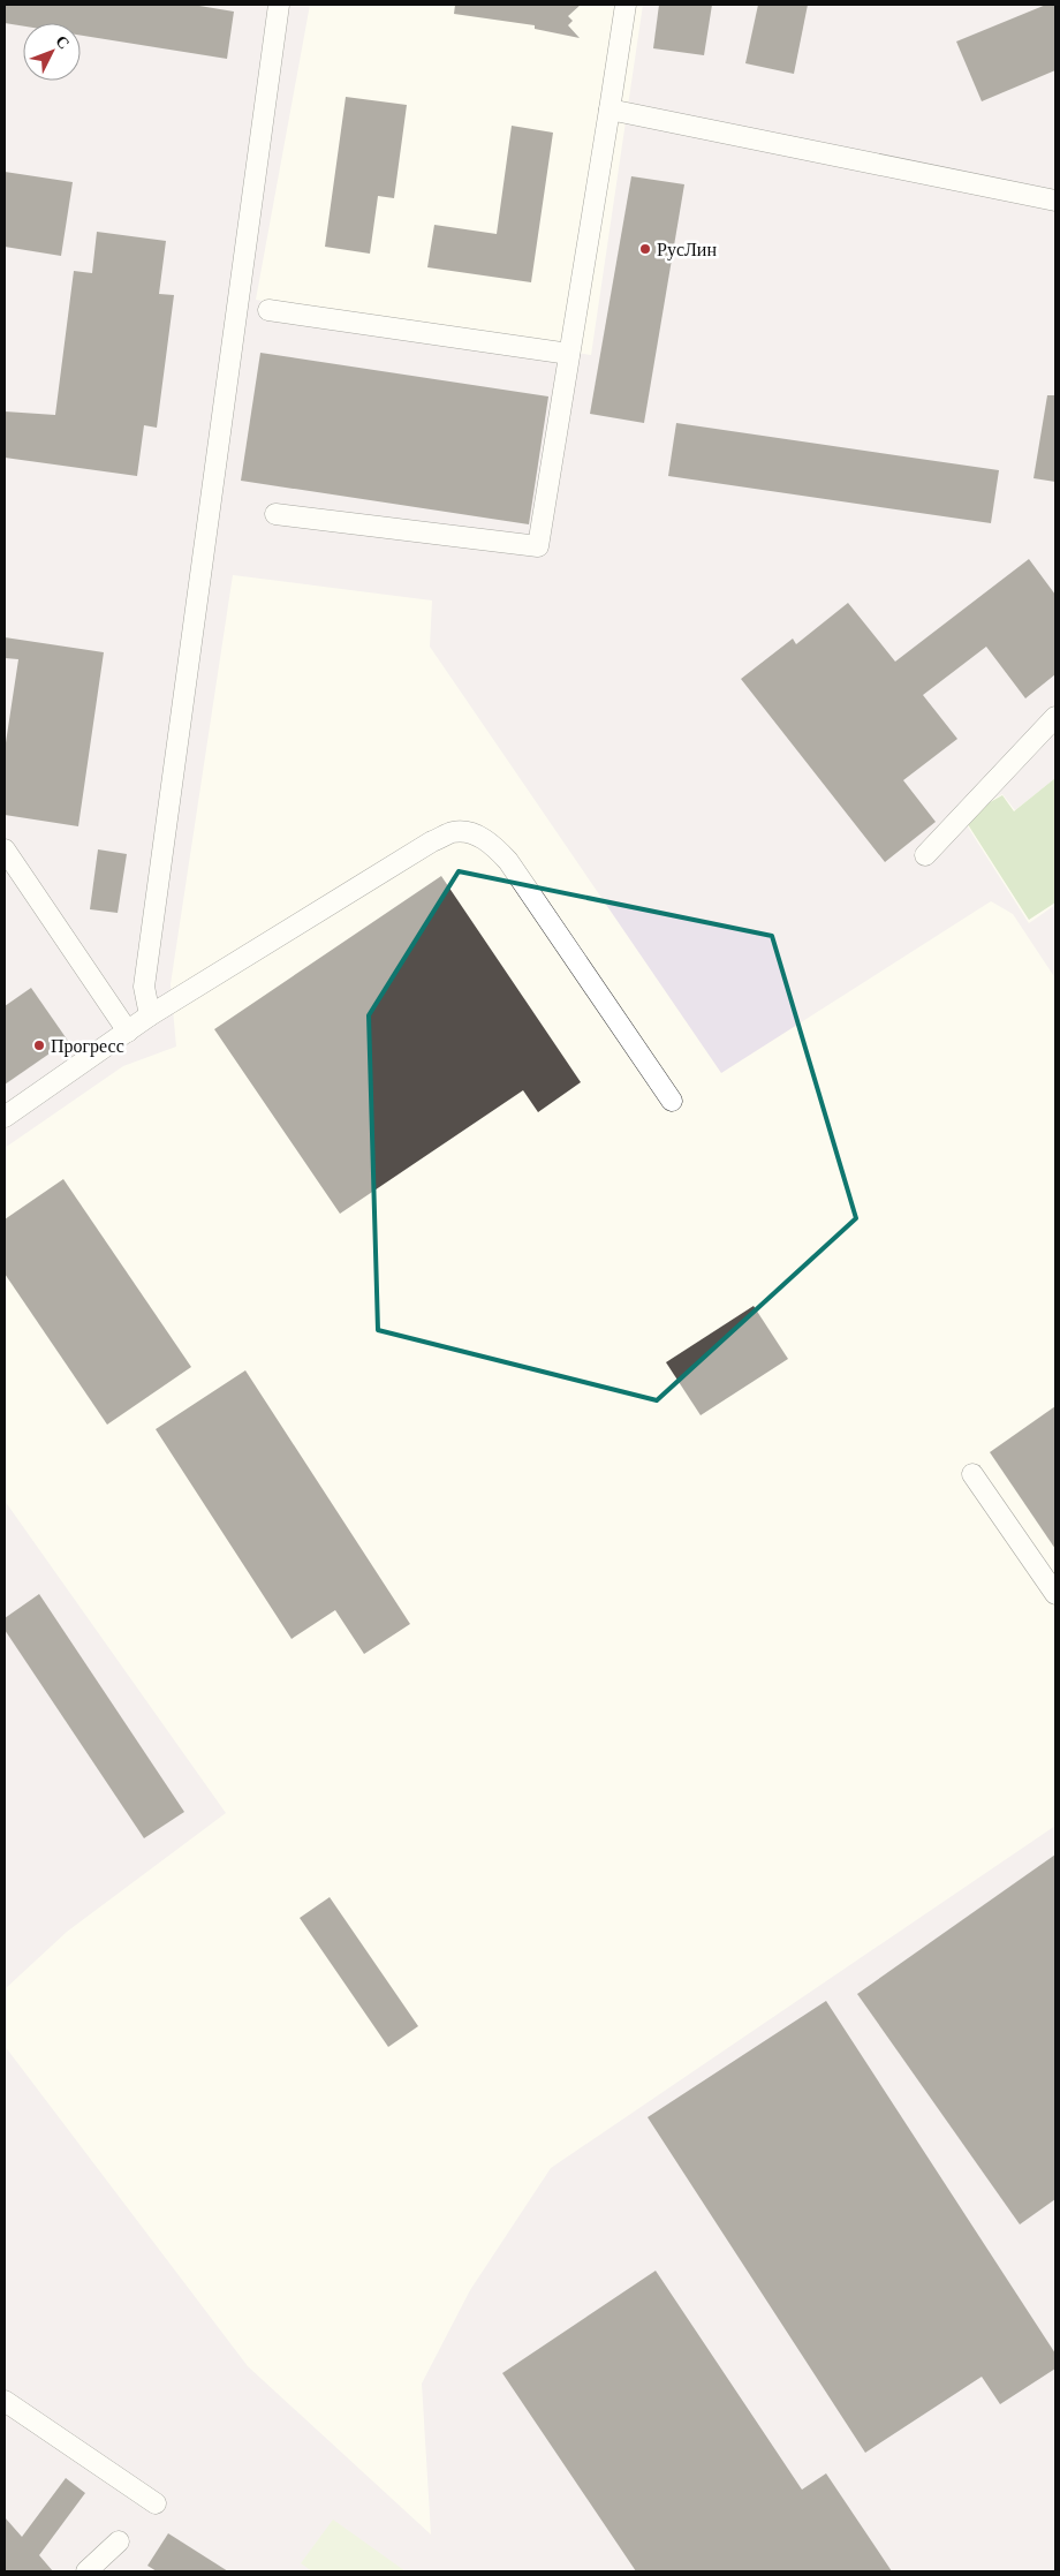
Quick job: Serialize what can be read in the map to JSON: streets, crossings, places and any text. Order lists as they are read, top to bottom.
{
  "places": ["РусЛин", "Прогресс"],
  "north": "top right"
}
